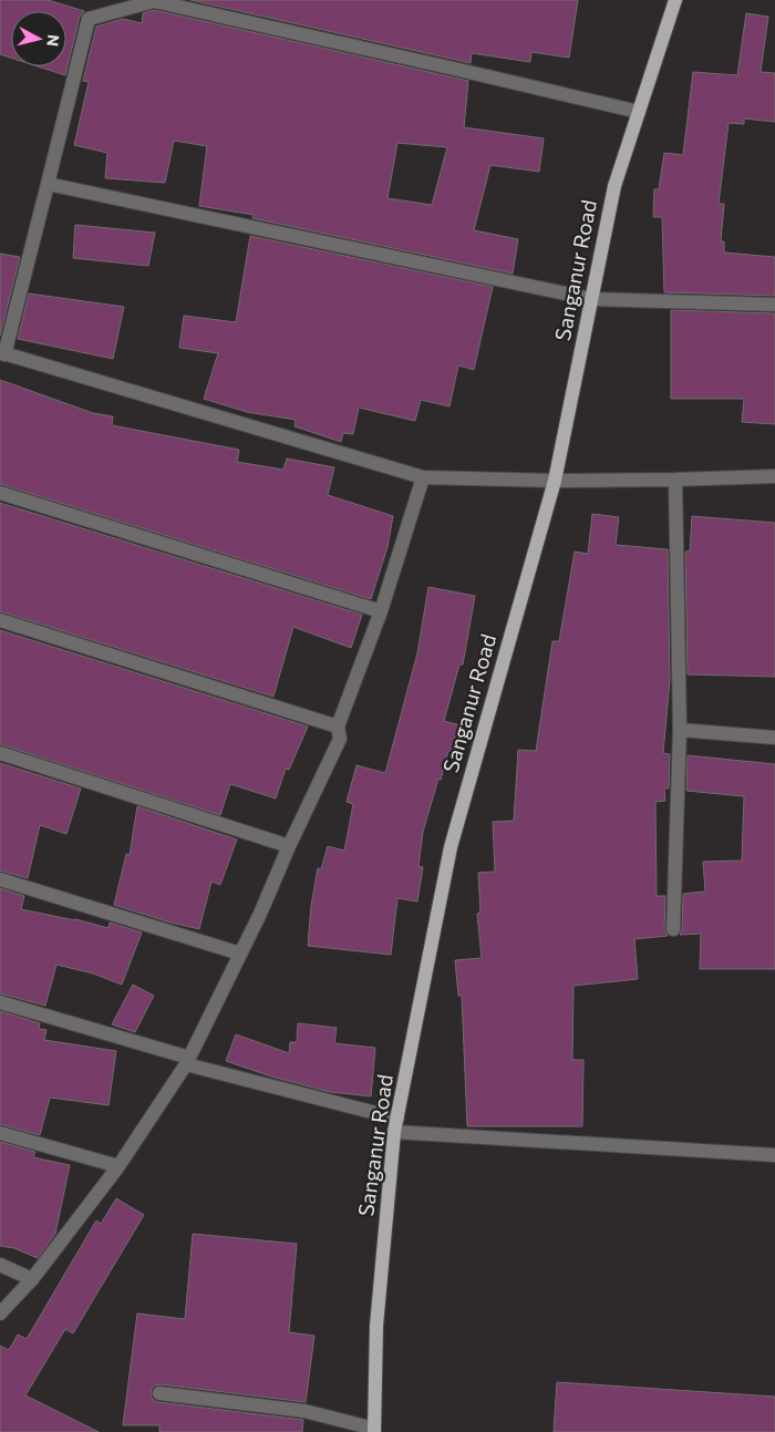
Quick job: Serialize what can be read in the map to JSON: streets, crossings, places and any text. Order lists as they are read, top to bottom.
{
  "streets": {
    "main road": ["Sanganur Road"]
  },
  "north": "right"
}
